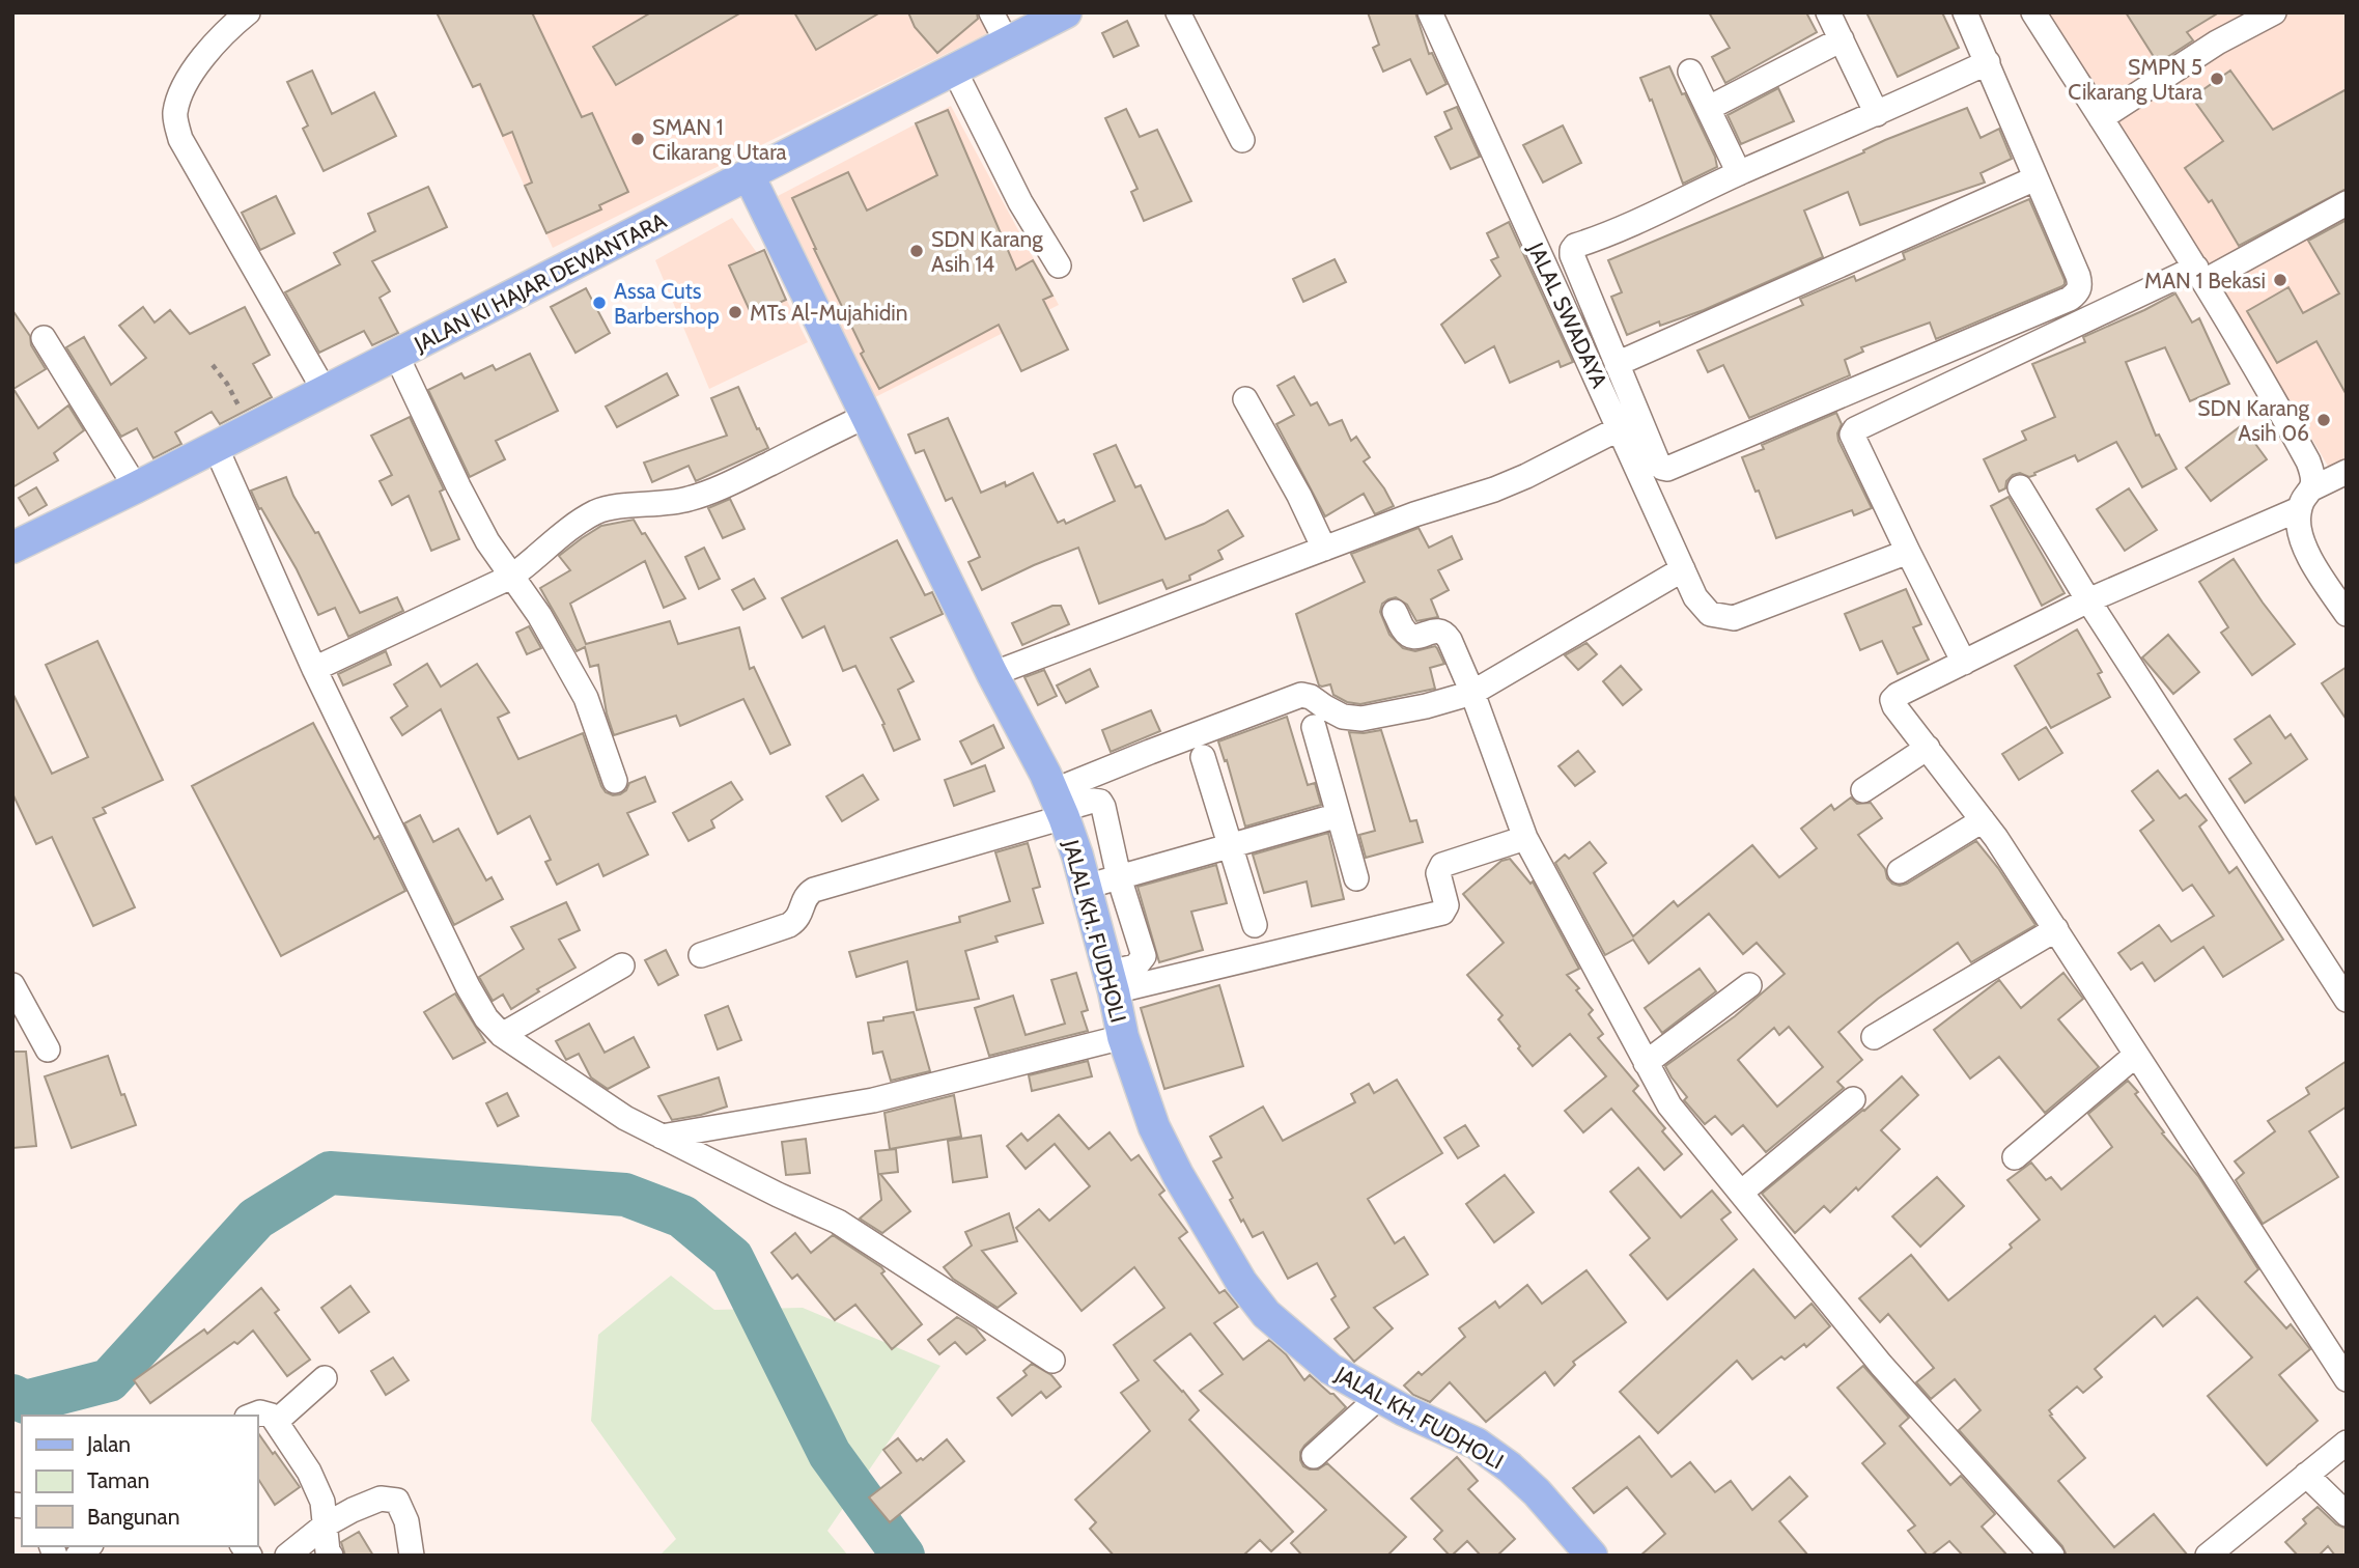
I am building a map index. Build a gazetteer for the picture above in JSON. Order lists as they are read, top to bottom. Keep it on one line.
{"streets":{"main road":["JALAN KI HAJAR DEWANTARA","JALAL KH. FUDHOLI"],"street":["JALAL SWADAYA"]},"crossings":[["JALAN KI HAJAR DEWANTARA","JALAL KH. FUDHOLI"]],"places":["SMPN 5 Cikarang Utara","SMAN 1 Cikarang Utara","SDN Karang Asih 14","MAN 1 Bekasi","Assa Cuts Barbershop","MTs Al-Mujahidin","SDN Karang Asih 06"],"legend":["Jalan","Taman","Bangunan"]}
